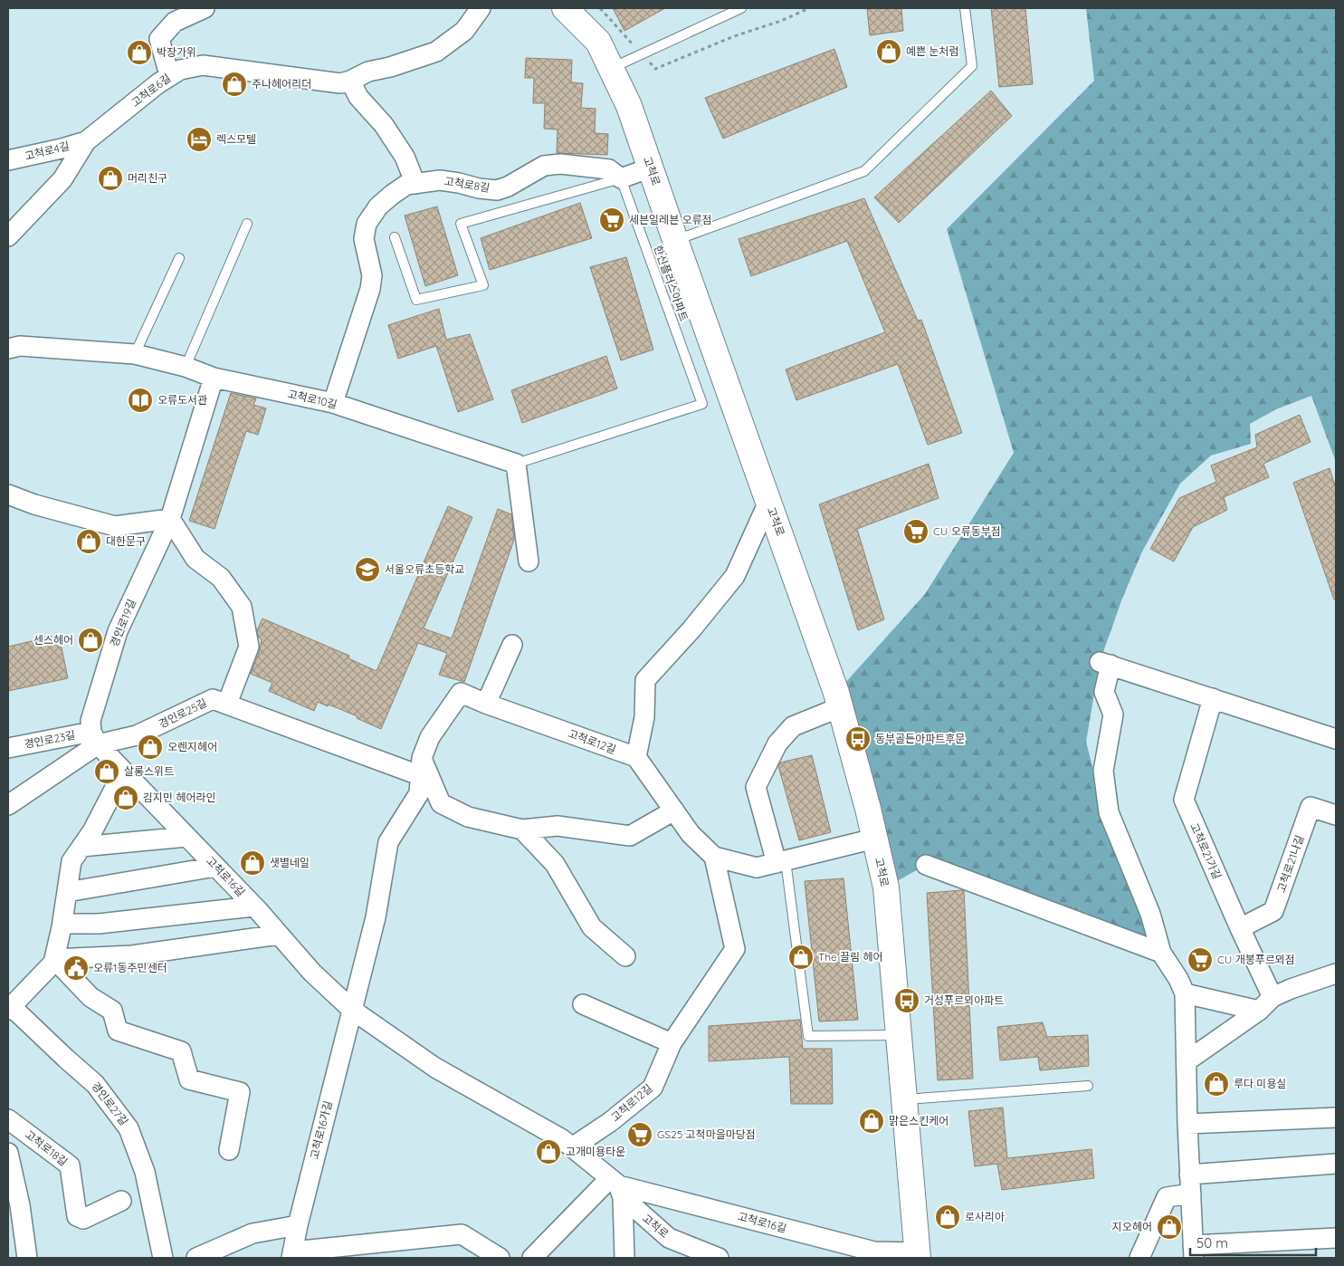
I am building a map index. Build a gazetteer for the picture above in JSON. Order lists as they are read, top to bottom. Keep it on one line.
{"streets":{"main road":["고척로"],"street":["고척로6길","고척로4길","고척로8길","고척로10길","경인로19길","경인로25길","경인로23길","고척로12길","고척로21가길","고척로21나길","고척로16길","경인로27길","고척로16가길","고척로18길"],"lane":["한신플러스아파트"]},"crossings":[["고척로6길","고척로4길"],["고척로","고척로12길"],["고척로","고척로16길"],["고척로8길","한신플러스아파트"],["고척로8길","고척로10길"],["한신플러스아파트","고척로10길"],["고척로10길","경인로19길"],["경인로19길","경인로25길"],["경인로19길","경인로23길"],["경인로19길","고척로16길"],["경인로25길","경인로23길"],["경인로25길","고척로12길"],["경인로25길","고척로16길"],["경인로23길","고척로16길"],["고척로12길","고척로16길"],["고척로21가길","고척로21나길"],["고척로16길","경인로27길"],["고척로16길","고척로16가길"]],"places":{"shop":["예쁜 눈처럼","박장가위","주나헤어리더","머리친구","대한문구","센스헤어","오렌지헤어","살롱스위트","김지민 헤어라인","샛별네일","The 끌림 헤어","루다 미용실","맑은스킨케어","고개미용타운","로사리아","지오헤어"],"hotel":["렉스모텔"],"supermarket":["세븐일레븐 오류점","CU 오류동부점","CU 개봉푸르뫼점","GS25 고척마을마당점"],"library":["오류도서관"],"school or university":["서울오류초등학교"],"bus stop":["동부골든아파트후문","거성푸르뫼아파트"],"public building":["오류1동주민센터"]},"scale_bar":"50 m"}
